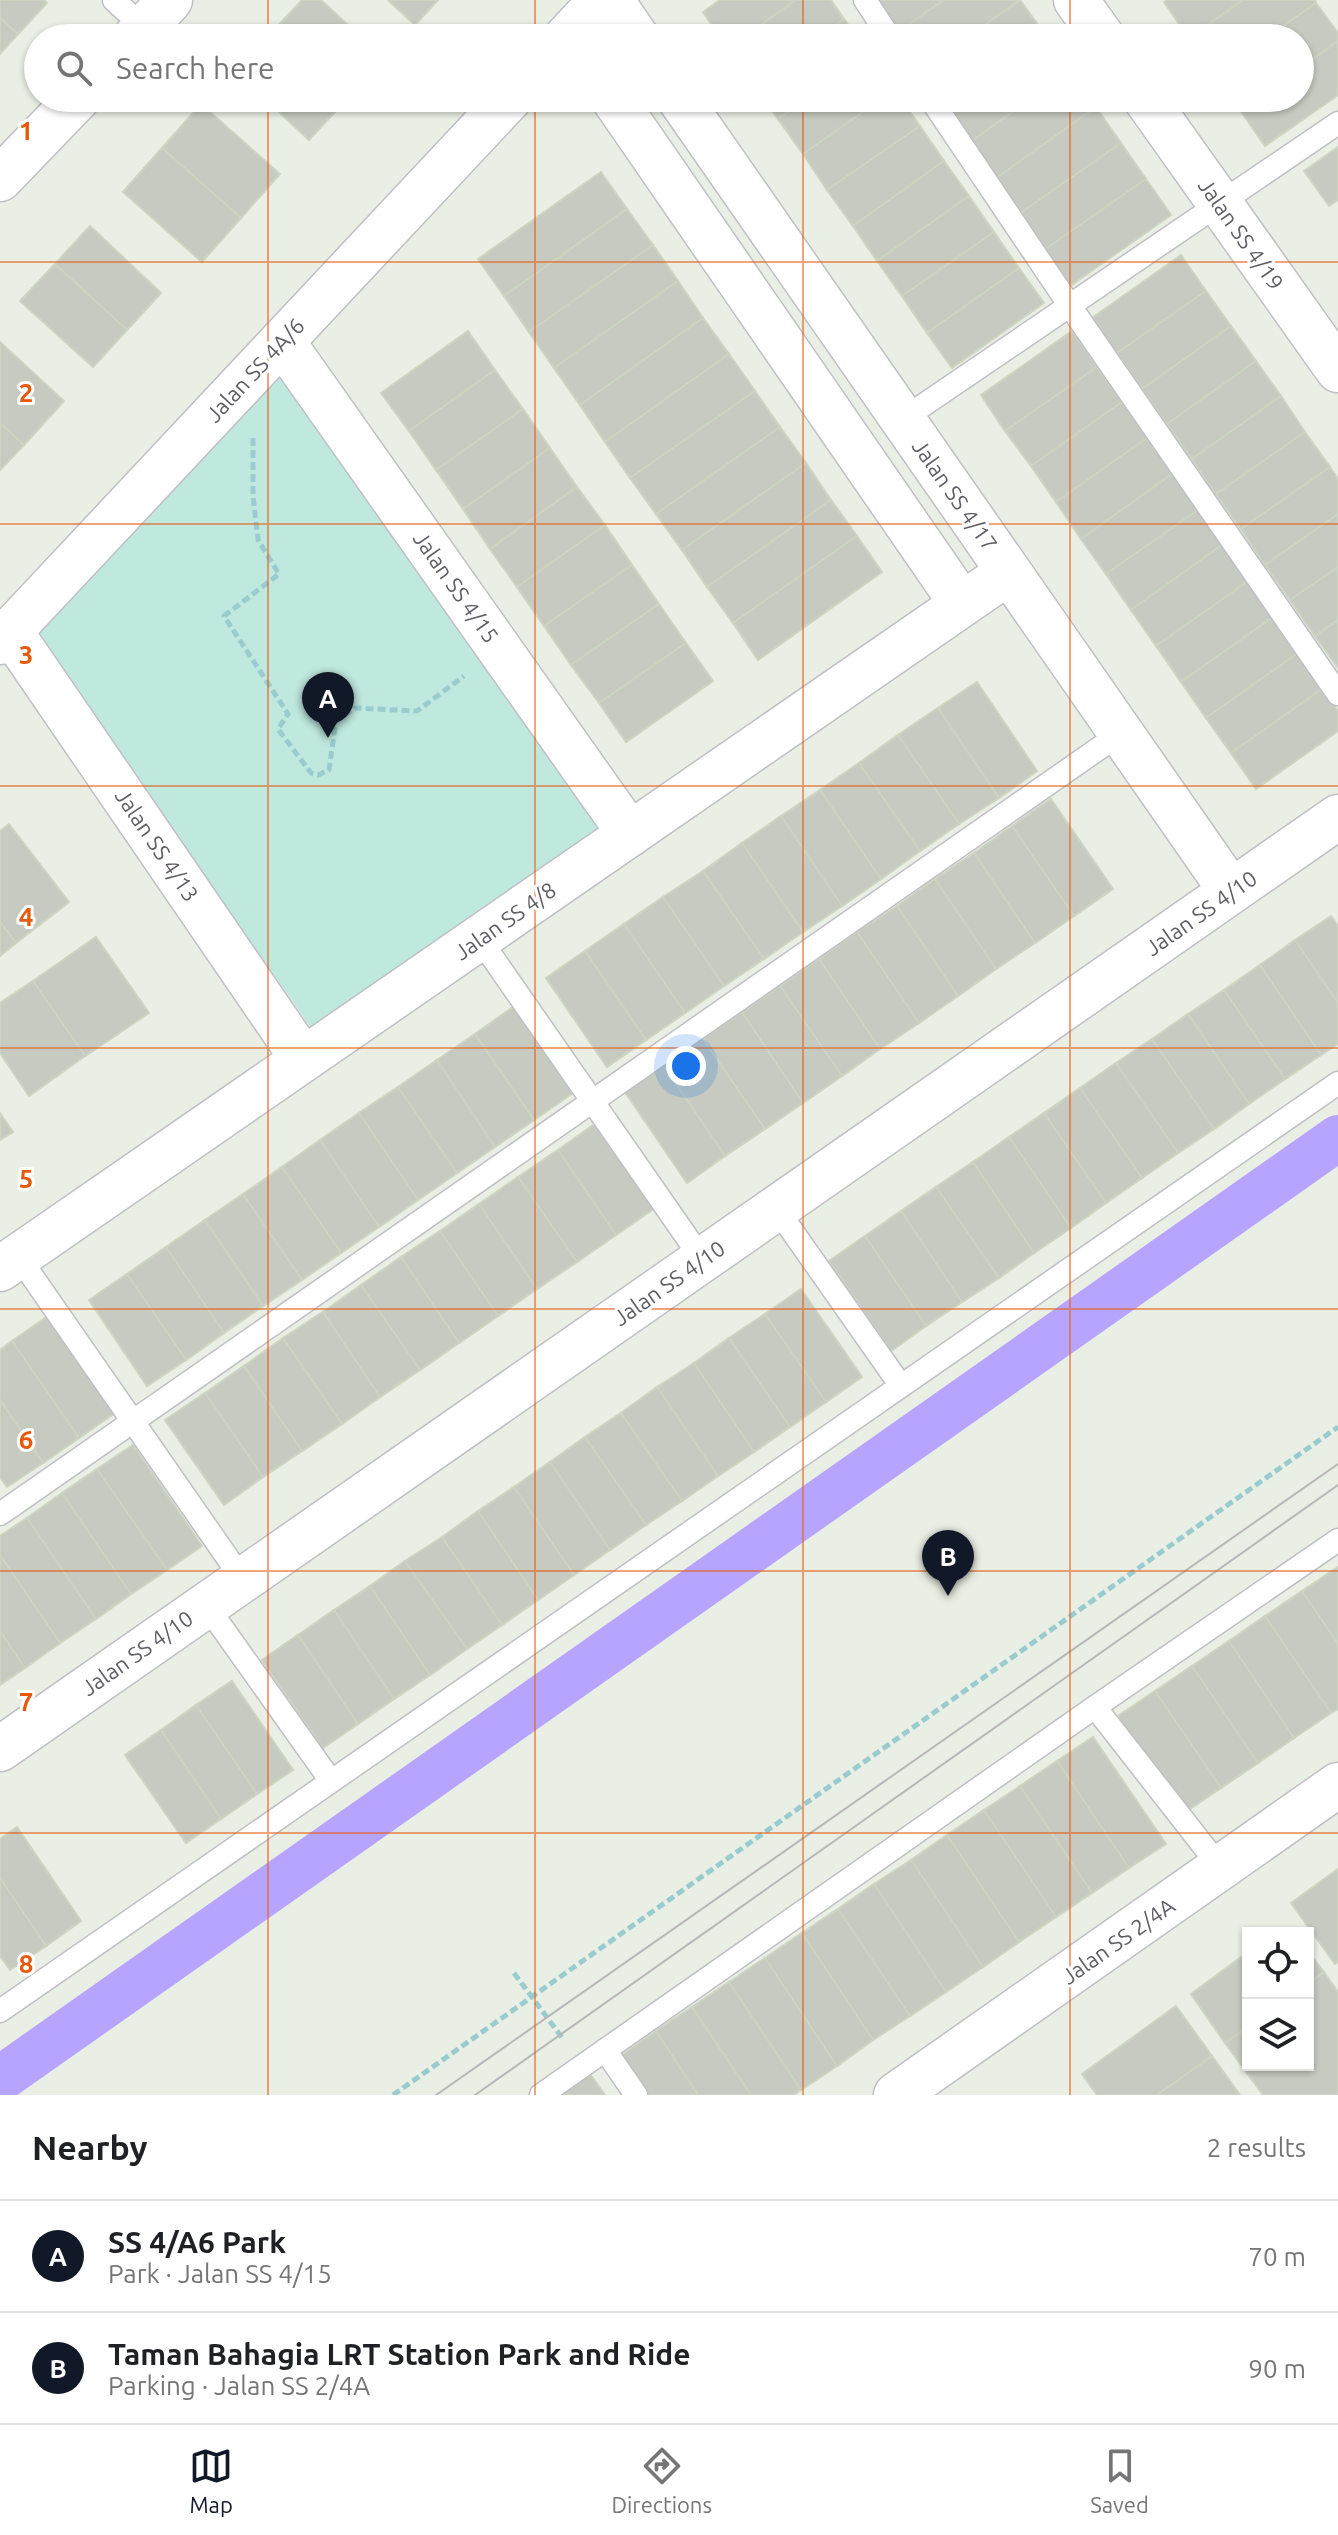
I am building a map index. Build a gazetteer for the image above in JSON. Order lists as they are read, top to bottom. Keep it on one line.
{"streets":{"street":["Jalan SS 4/19","Jalan SS 4A/6","Jalan SS 4/17","Jalan SS 4/15","Jalan SS 4/13","Jalan SS 4/10","Jalan SS 4/8","Jalan SS 2/4A"]},"crossings":[["Jalan SS 4A/6","Jalan SS 4/15"],["Jalan SS 4A/6","Jalan SS 4/13"],["Jalan SS 4/17","Jalan SS 4/10"],["Jalan SS 4/17","Jalan SS 4/8"],["Jalan SS 4/15","Jalan SS 4/8"],["Jalan SS 4/13","Jalan SS 4/8"]],"page":{"search":"Search here","pins":["A","B"],"heading":["Nearby","2 results"],"list":[{"mark":"A","name":"SS 4/A6 Park","note":"Park · Jalan SS 4/15","value":"70 m"},{"mark":"B","name":"Taman Bahagia LRT Station Park and Ride","note":"Parking · Jalan SS 2/4A","value":"90 m"}],"nav":["Map","Directions","Saved"]},"grid":{"rows":["1","2","3","4","5","6","7","8"]}}
